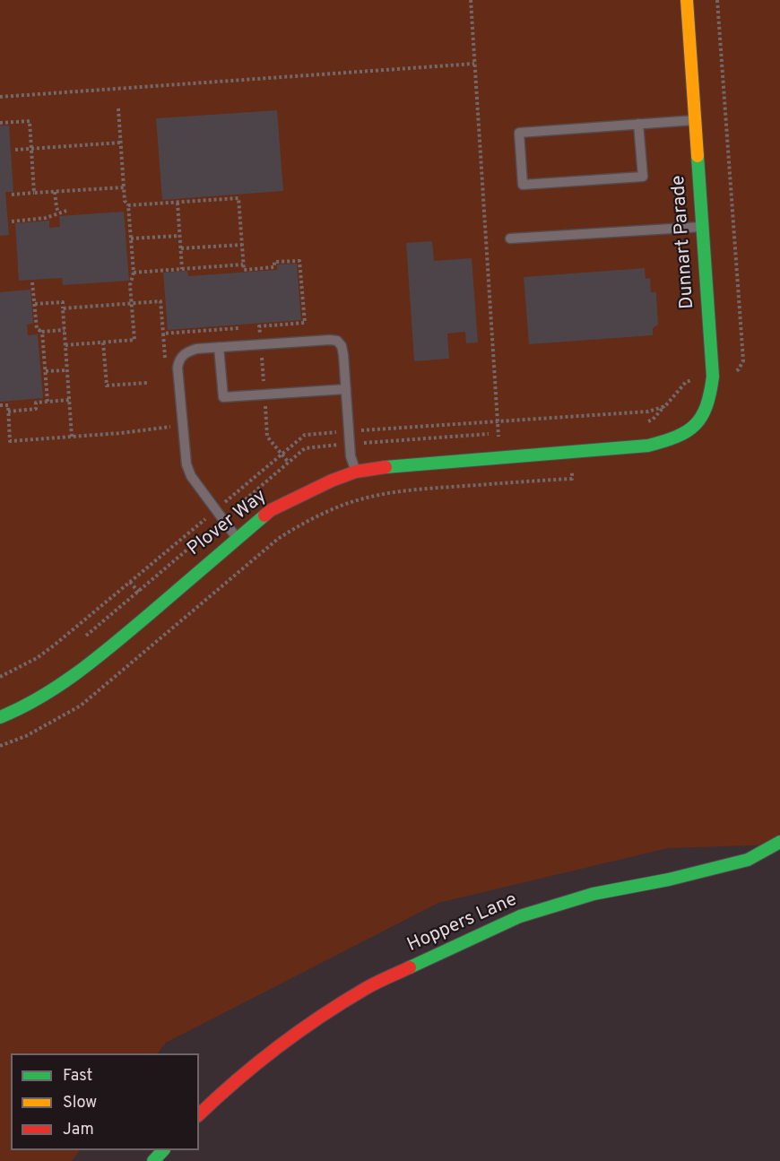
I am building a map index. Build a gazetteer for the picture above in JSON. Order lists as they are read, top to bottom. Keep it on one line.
{"streets":{"street":["Dunnart Parade","Plover Way","Hoppers Lane"]},"crossings":[["Dunnart Parade","Plover Way"]],"legend":["Fast","Slow","Jam"]}
